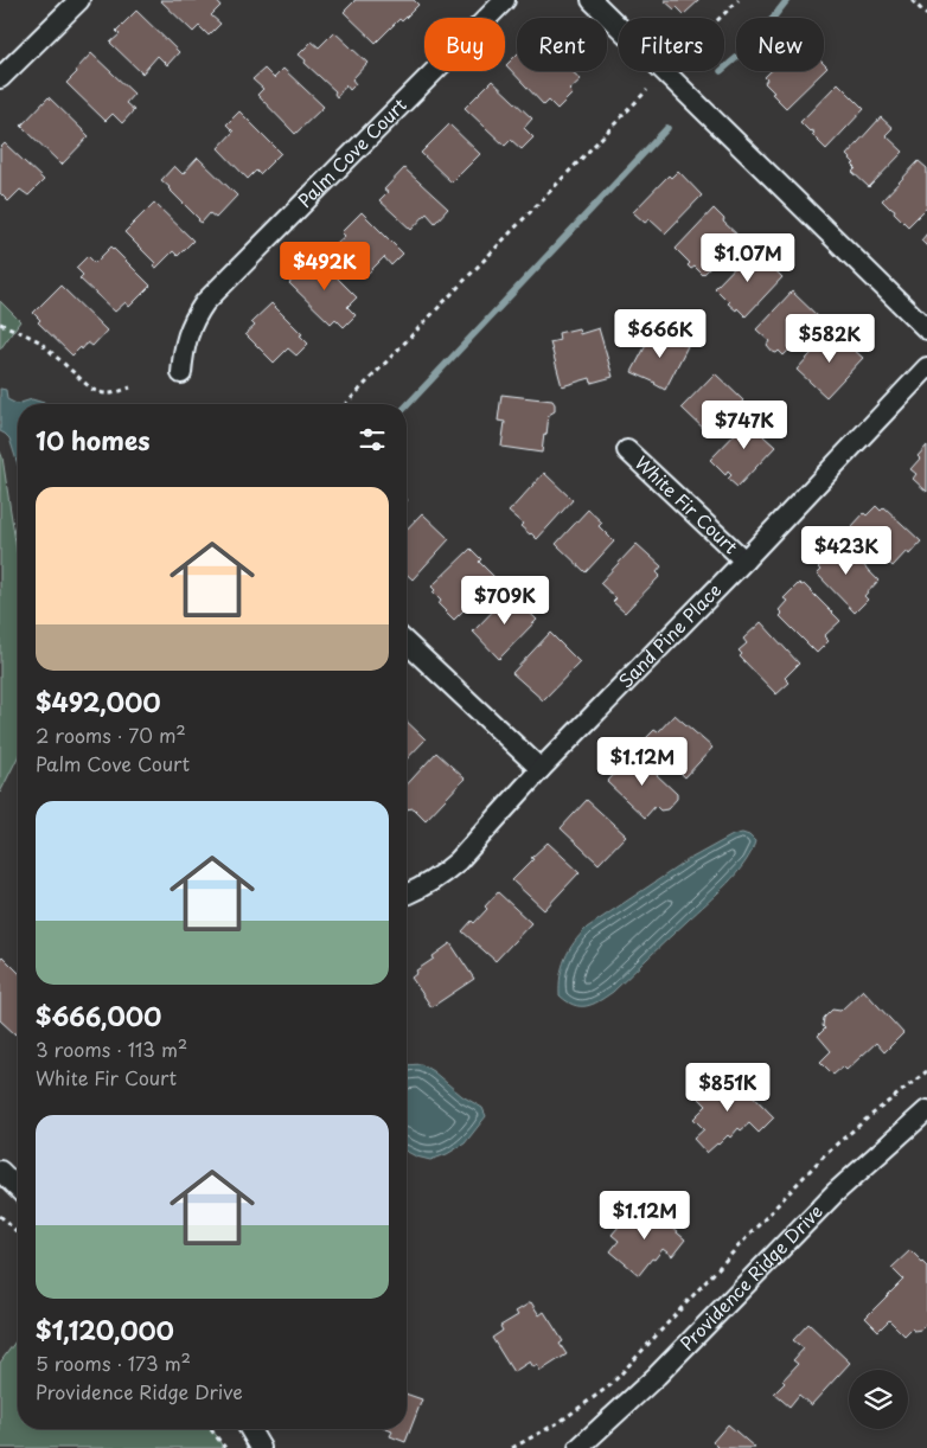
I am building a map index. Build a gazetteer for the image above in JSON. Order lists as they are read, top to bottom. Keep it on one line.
{"streets":{"street":["Palm Cove Court","White Fir Court","Sand Pine Place","Providence Ridge Drive"]},"crossings":[["White Fir Court","Sand Pine Place"]],"page":{"chip":["Buy","Rent","Filters","New"],"price":["$1.07M","$492K","$666K","$582K","$747K","$423K","$709K","$1.12M","$851K","$1.12M"],"heading":"10 homes","list":[{"name":"$492,000","note":"2 rooms · 70 m² · Palm Cove Court"},{"name":"$666,000","note":"3 rooms · 113 m² · White Fir Court"},{"name":"$1,120,000","note":"5 rooms · 173 m² · Providence Ridge Drive"}]}}
